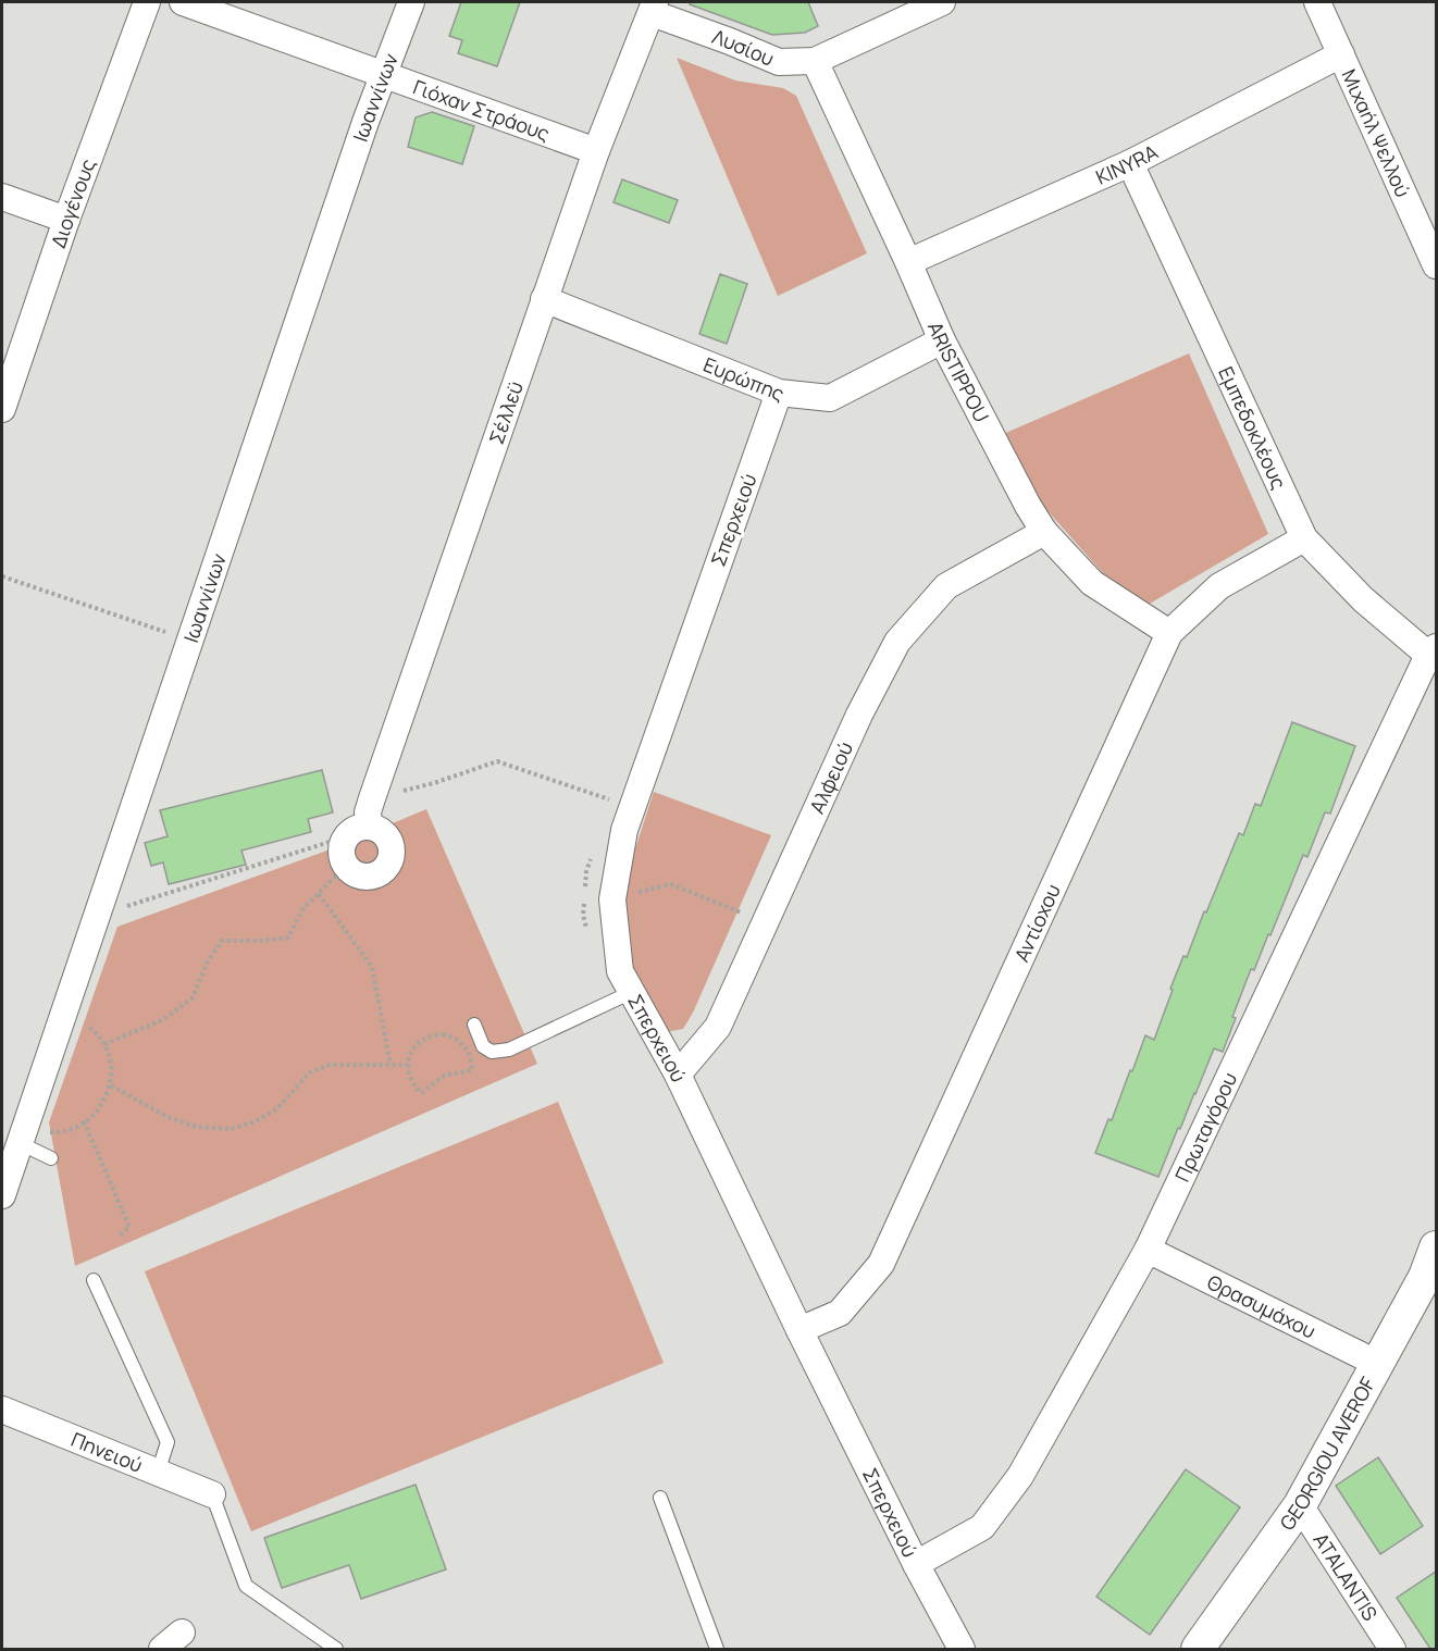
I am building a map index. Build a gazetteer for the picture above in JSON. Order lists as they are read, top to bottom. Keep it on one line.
{"streets":{"street":["Λυσίου","Ιωαννίνων","Γιόχαν Στράους","Μιχαήλ Ψελλού","KINYRA","Διογένους","ARISTIPPOU","Ευρώπης","Σέλλεϋ","Εμπεδοκλέους","Σπερχειού","Αλφειού","Αντίοχου","Πρωταγόρου","Θρασυμάχου","Πηνειού","GEORGIOU AVEROF","ATALANTIS"]},"crossings":[["Λυσίου","ARISTIPPOU"],["Λυσίου","Σέλλεϋ"],["Ιωαννίνων","Γιόχαν Στράους"],["Γιόχαν Στράους","Σέλλεϋ"],["Μιχαήλ Ψελλού","KINYRA"],["KINYRA","ARISTIPPOU"],["KINYRA","Εμπεδοκλέους"],["ARISTIPPOU","Ευρώπης"],["ARISTIPPOU","Αλφειού"],["ARISTIPPOU","Αντίοχου"],["Ευρώπης","Σέλλεϋ"],["Ευρώπης","Σπερχειού"],["Εμπεδοκλέους","Αντίοχου"],["Εμπεδοκλέους","Πρωταγόρου"],["Σπερχειού","Αλφειού"],["Σπερχειού","Αντίοχου"],["Σπερχειού","Πρωταγόρου"],["Πρωταγόρου","Θρασυμάχου"],["Θρασυμάχου","GEORGIOU AVEROF"],["GEORGIOU AVEROF","ATALANTIS"]]}
